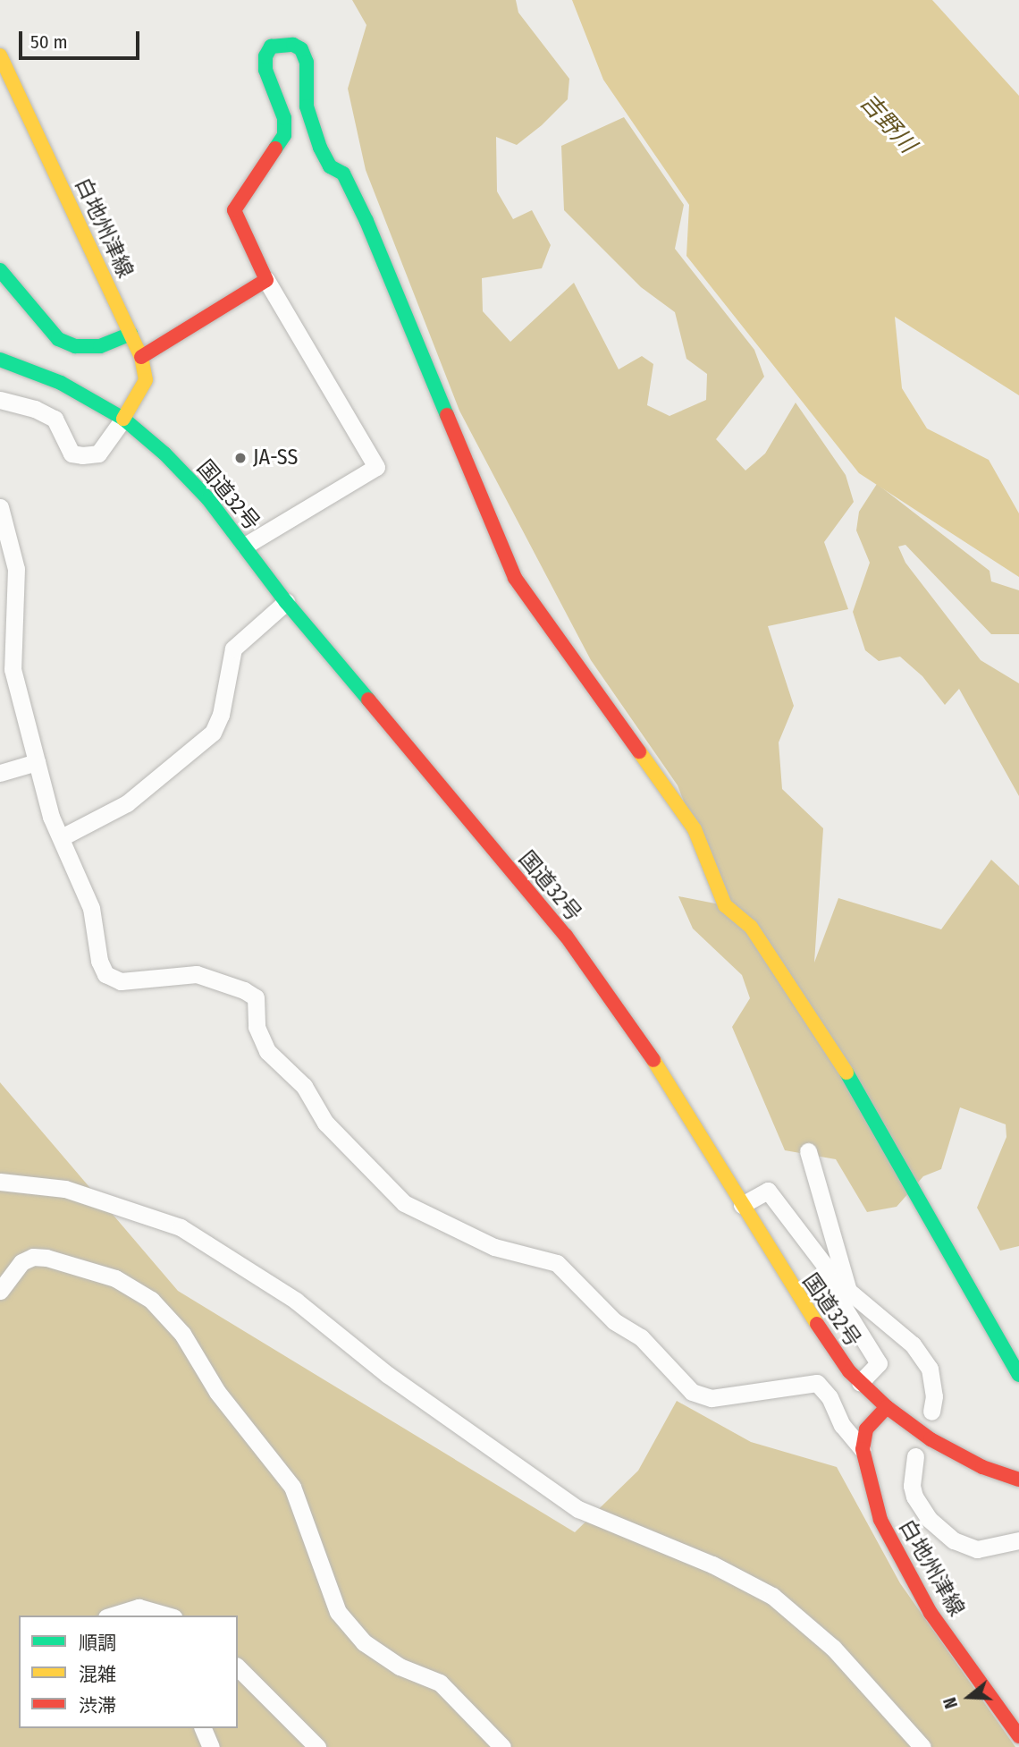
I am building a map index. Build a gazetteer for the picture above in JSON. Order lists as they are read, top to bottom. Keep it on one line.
{"streets":{"main road":["白地州津線","国道32号"]},"crossings":[["白地州津線","国道32号"]],"water":["吉野川"],"places":["JA-SS"],"legend":["順調","混雑","渋滞"],"scale_bar":"50 m","north":"left"}
